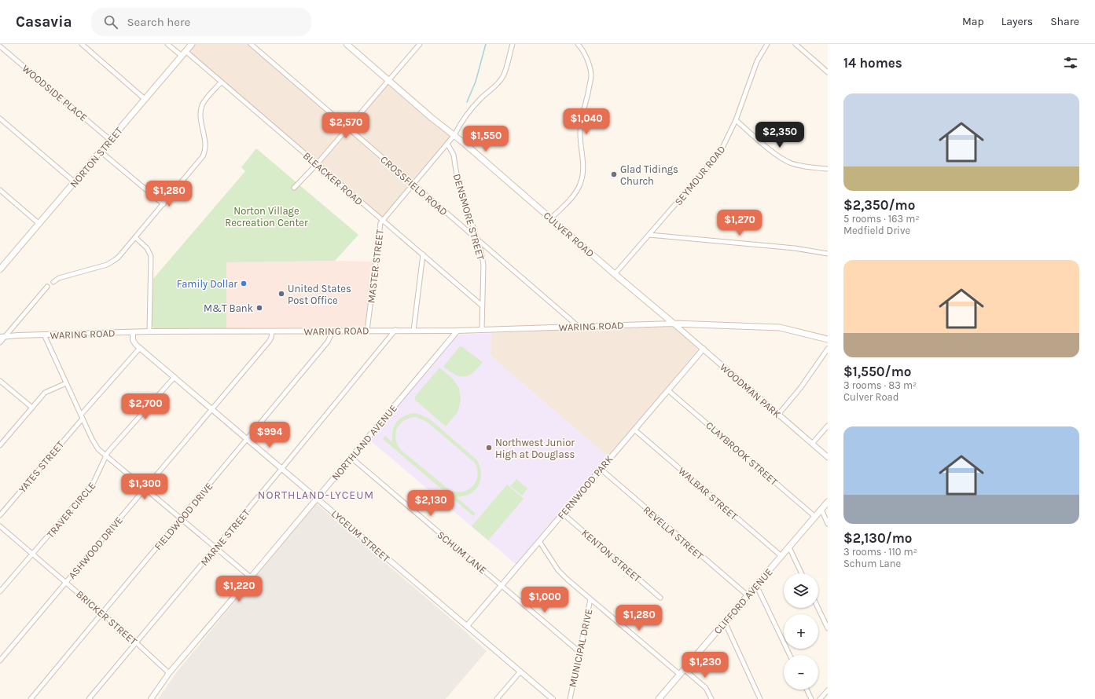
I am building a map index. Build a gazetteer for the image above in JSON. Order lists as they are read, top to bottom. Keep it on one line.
{"streets":{"main road":["NORTON STREET","CULVER ROAD","CLIFFORD AVENUE"],"street":["WOODSIDE PLACE","SEYMOUR ROAD","BLEACKER ROAD","CROSSFIELD ROAD","DENSMORE STREET","MASTER STREET","WARING ROAD","WOODMAN PARK","NORTHLAND AVENUE","CLAYBROOK STREET","YATES STREET","FERNWOOD PARK","WALBAR STREET","TRAVER CIRCLE","FIELDWOOD DRIVE","REVELLA STREET","LYCEUM STREET","MARNE STREET","ASHWOOD DRIVE","SCHUM LANE","KENTON STREET","BRICKER STREET","MUNICIPAL DRIVE"]},"crossings":[["WOODSIDE PLACE","NORTON STREET"],["NORTON STREET","BLEACKER ROAD"],["SEYMOUR ROAD","CULVER ROAD"],["BLEACKER ROAD","DENSMORE STREET"],["BLEACKER ROAD","MASTER STREET"],["CROSSFIELD ROAD","DENSMORE STREET"],["CROSSFIELD ROAD","MASTER STREET"],["CROSSFIELD ROAD","WARING ROAD"],["DENSMORE STREET","MASTER STREET"],["DENSMORE STREET","WARING ROAD"],["CULVER ROAD","MASTER STREET"],["CULVER ROAD","WARING ROAD"],["CULVER ROAD","WOODMAN PARK"],["MASTER STREET","WARING ROAD"],["WARING ROAD","WOODMAN PARK"],["WARING ROAD","NORTHLAND AVENUE"],["WARING ROAD","FIELDWOOD DRIVE"],["WARING ROAD","LYCEUM STREET"],["WARING ROAD","MARNE STREET"],["WARING ROAD","ASHWOOD DRIVE"],["WOODMAN PARK","FERNWOOD PARK"],["NORTHLAND AVENUE","LYCEUM STREET"],["NORTHLAND AVENUE","SCHUM LANE"],["NORTHLAND AVENUE","BRICKER STREET"],["CLAYBROOK STREET","FERNWOOD PARK"],["CLAYBROOK STREET","CLIFFORD AVENUE"],["YATES STREET","LYCEUM STREET"],["FERNWOOD PARK","WALBAR STREET"],["FERNWOOD PARK","REVELLA STREET"],["FERNWOOD PARK","LYCEUM STREET"],["FERNWOOD PARK","SCHUM LANE"],["FERNWOOD PARK","KENTON STREET"],["FERNWOOD PARK","MUNICIPAL DRIVE"],["WALBAR STREET","CLIFFORD AVENUE"],["TRAVER CIRCLE","LYCEUM STREET"],["TRAVER CIRCLE","BRICKER STREET"],["FIELDWOOD DRIVE","LYCEUM STREET"],["FIELDWOOD DRIVE","BRICKER STREET"],["REVELLA STREET","CLIFFORD AVENUE"],["LYCEUM STREET","MARNE STREET"],["LYCEUM STREET","ASHWOOD DRIVE"],["MARNE STREET","BRICKER STREET"],["ASHWOOD DRIVE","BRICKER STREET"],["SCHUM LANE","MUNICIPAL DRIVE"]],"districts":["NORTHLAND-LYCEUM"],"parks":["Norton Village Recreation Center"],"places":["Glad Tidings Church","Family Dollar","United States Post Office","M&T Bank","Northwest Junior High at Douglass"],"page":{"header":"Casavia","search":"Search here","nav":["Map","Layers","Share"],"heading":"14 homes","list":[{"name":"$2,350/mo","note":"5 rooms · 163 m² · Medfield Drive"},{"name":"$1,550/mo","note":"3 rooms · 83 m² · Culver Road"},{"name":"$2,130/mo","note":"3 rooms · 110 m² · Schum Lane"}],"price":["$1,040","$2,570","$2,350","$1,550","$1,280","$1,270","$2,700","$994","$1,300","$2,130","$1,220","$1,000","$1,280","$1,230"],"map_buttons":["+","−"]}}
